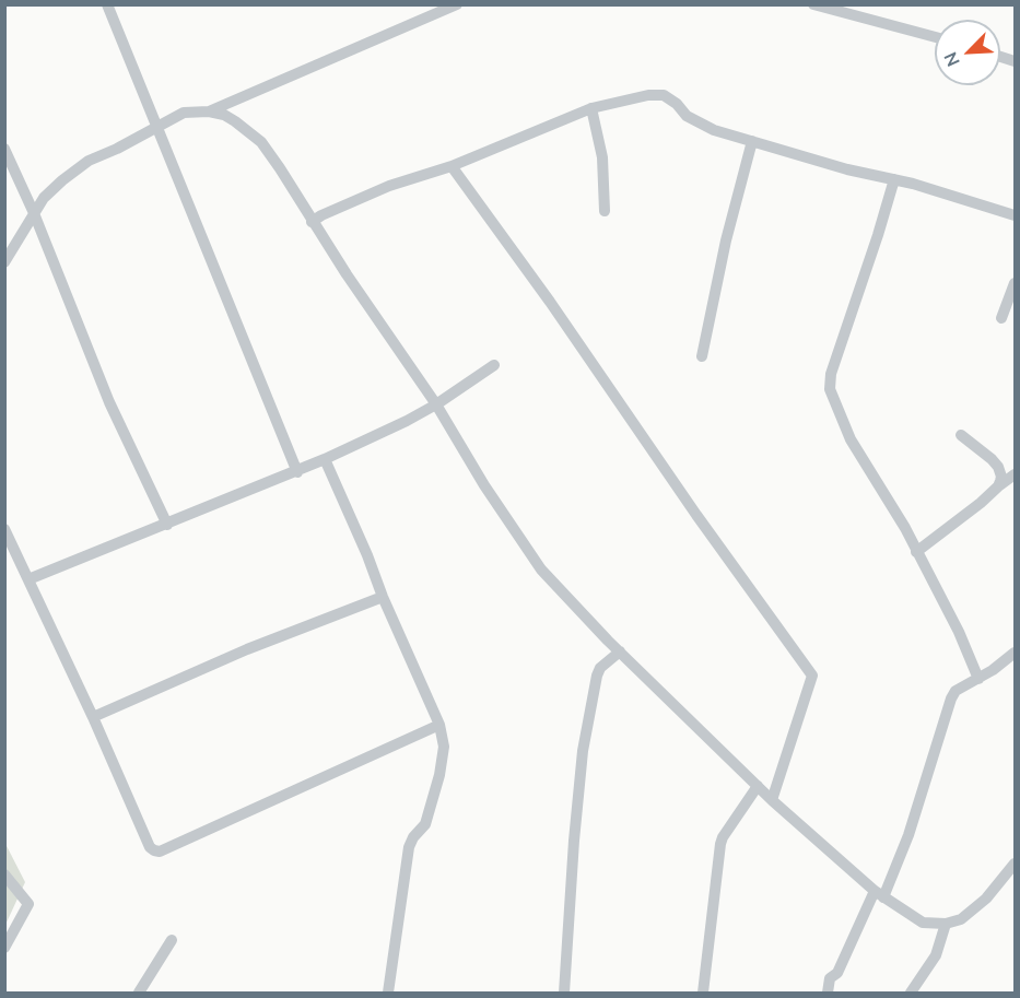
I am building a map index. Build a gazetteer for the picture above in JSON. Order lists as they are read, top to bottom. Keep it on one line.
{"north":"bottom left"}
